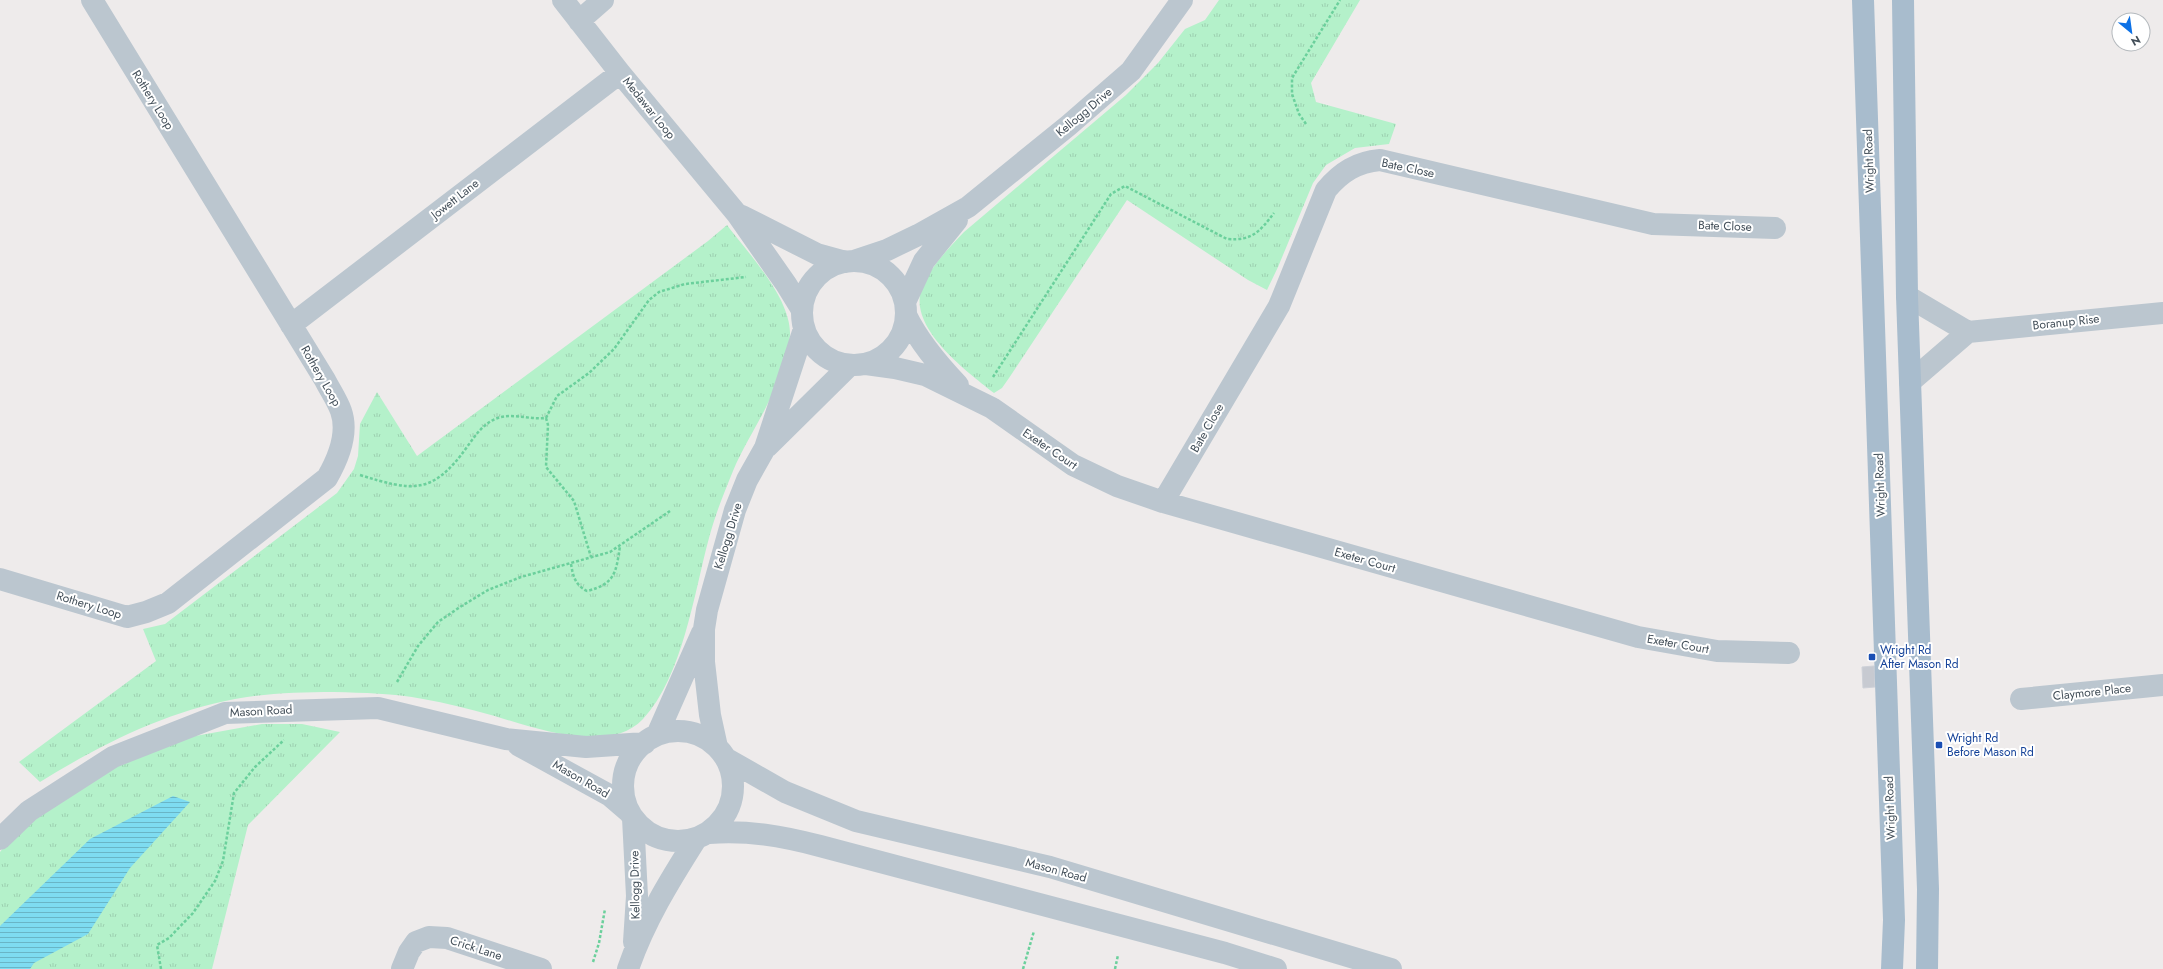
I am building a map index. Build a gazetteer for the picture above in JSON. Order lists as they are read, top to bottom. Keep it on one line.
{"streets":{"main road":["Wright Road"],"street":["Rothery Loop","Medawar Loop","Kellogg Drive","Bate Close","Jowett Lane","Boranup Rise","Exeter Court","Claymore Place","Mason Road","Crick Lane"]},"crossings":[["Rothery Loop","Jowett Lane"],["Medawar Loop","Kellogg Drive"],["Medawar Loop","Jowett Lane"],["Medawar Loop","Exeter Court"],["Kellogg Drive","Exeter Court"],["Kellogg Drive","Mason Road"],["Bate Close","Exeter Court"]],"places":{"transit":["Wright Rd After Mason Rd","Wright Rd Before Mason Rd"]},"north":"bottom right"}
